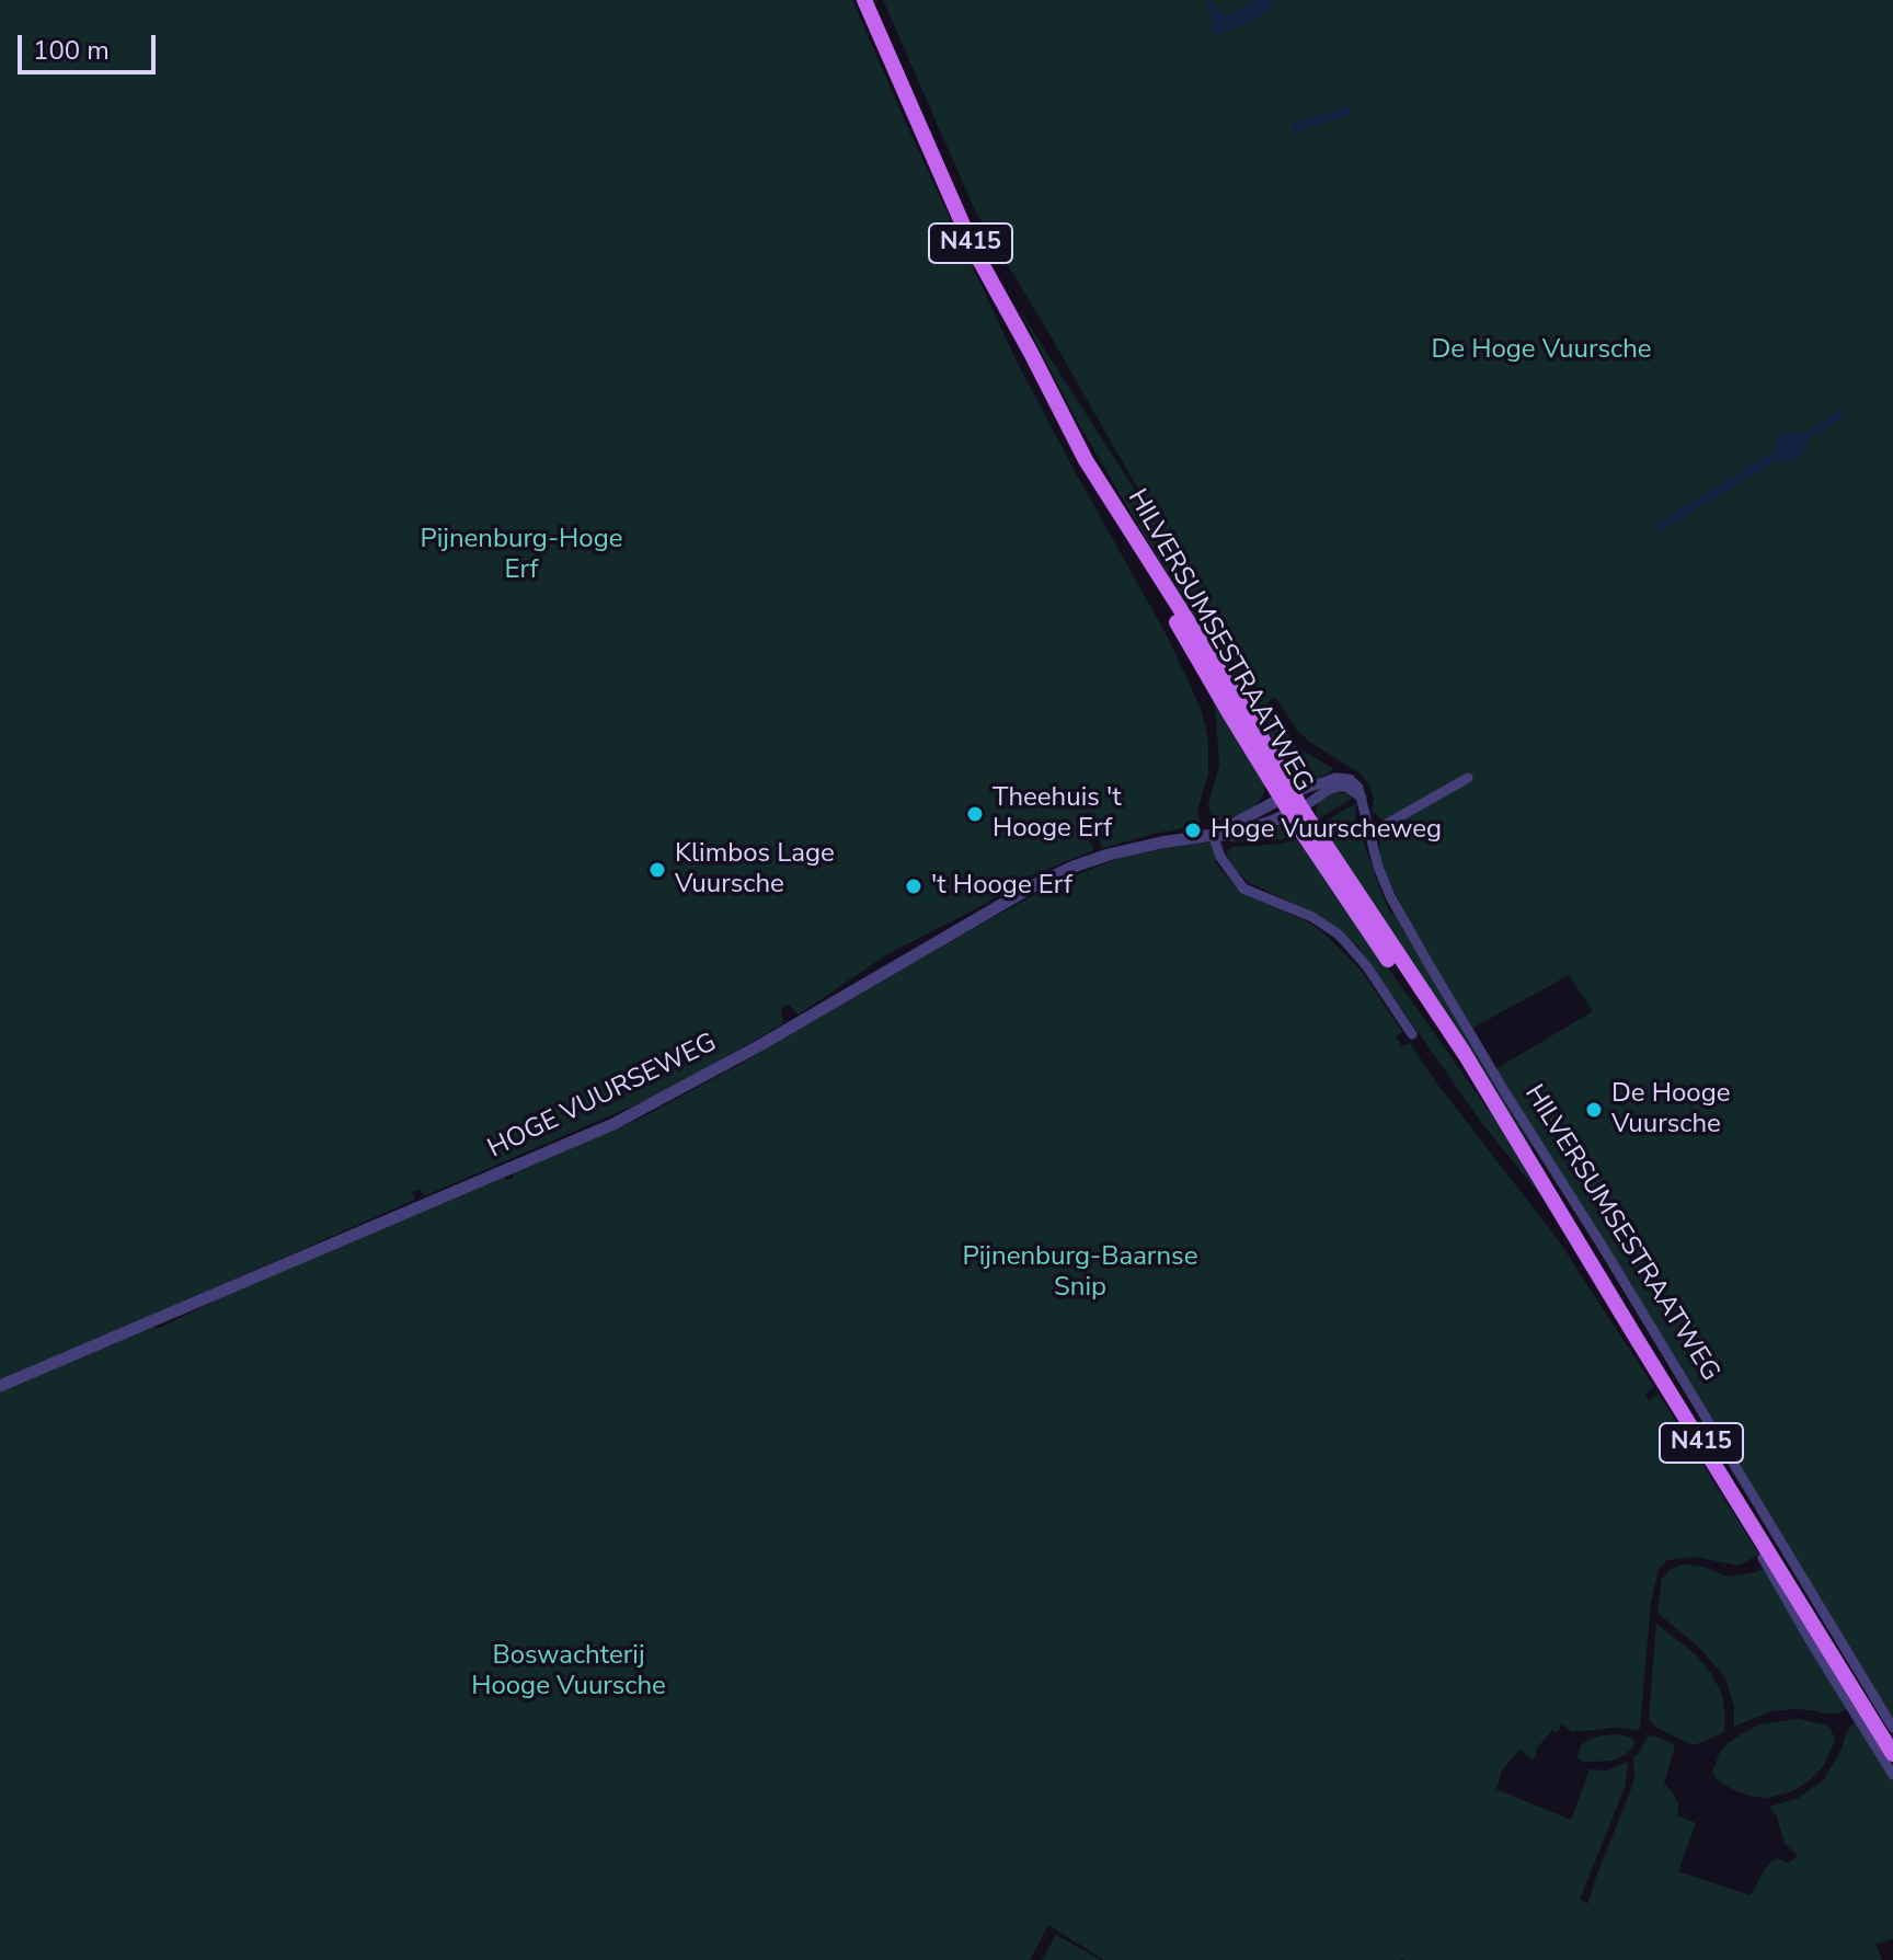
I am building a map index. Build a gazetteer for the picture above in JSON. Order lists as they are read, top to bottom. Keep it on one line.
{"streets":{"main road":["N415","HILVERSUMSESTRAATWEG"],"street":["HOGE VUURSEWEG"]},"crossings":[["HILVERSUMSESTRAATWEG","HOGE VUURSEWEG"]],"parks":["De Hoge Vuursche","Pijnenburg-Hoge Erf","Pijnenburg-Baarnse Snip","Boswachterij Hooge Vuursche"],"places":["Theehuis 't Hooge Erf","Hoge Vuurscheweg","Klimbos Lage Vuursche","'t Hooge Erf","De Hooge Vuursche"],"scale_bar":"100 m"}
